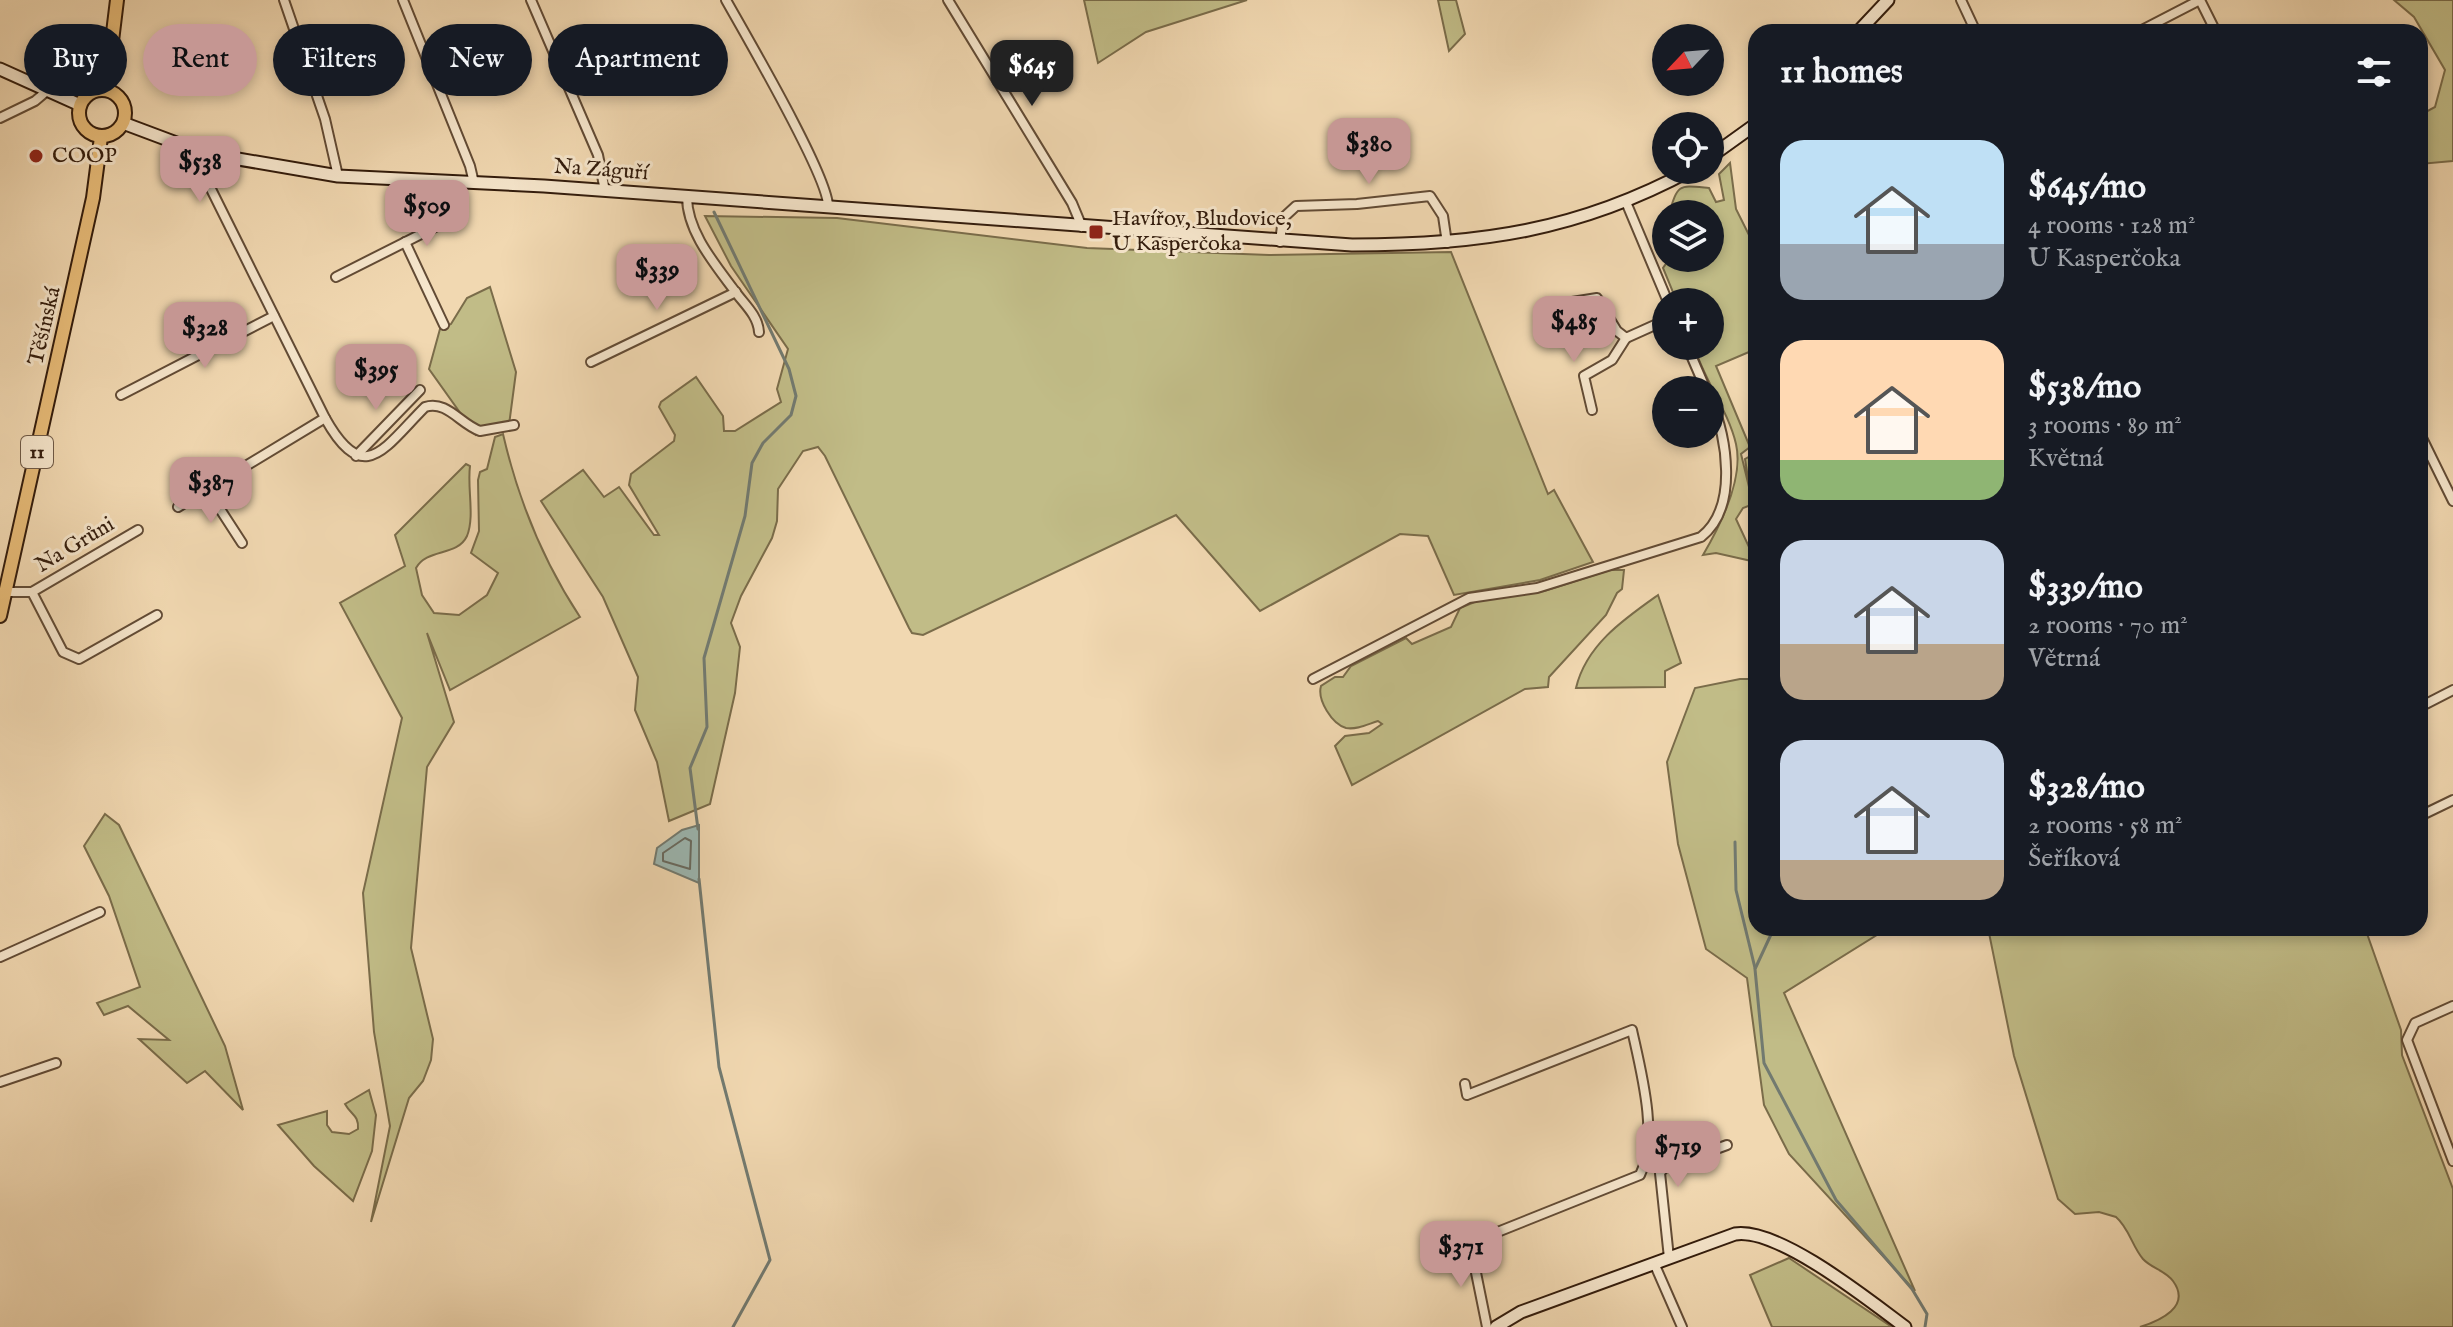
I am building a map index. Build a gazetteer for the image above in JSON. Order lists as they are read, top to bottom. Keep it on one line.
{"streets":{"main road":["Těšínská","11"],"street":["Na Záguří","Na Grůni"]},"crossings":[["Těšínská","Na Grůni"]],"places":{"other":["COOP"],"transit":["Havířov, Bludovice, U Kasperčoka"]},"north":"bottom left","page":{"map_buttons":["+","−"],"chip":["Buy","Rent","Filters","New","Apartment"],"heading":"11 homes","price":["$645","$380","$538","$509","$339","$485","$328","$395","$387","$719","$371"],"list":[{"name":"$645/mo","note":"4 rooms · 128 m² · U Kasperčoka"},{"name":"$538/mo","note":"3 rooms · 89 m² · Květná"},{"name":"$339/mo","note":"2 rooms · 70 m² · Větrná"},{"name":"$328/mo","note":"2 rooms · 58 m² · Šeříková"}]}}
